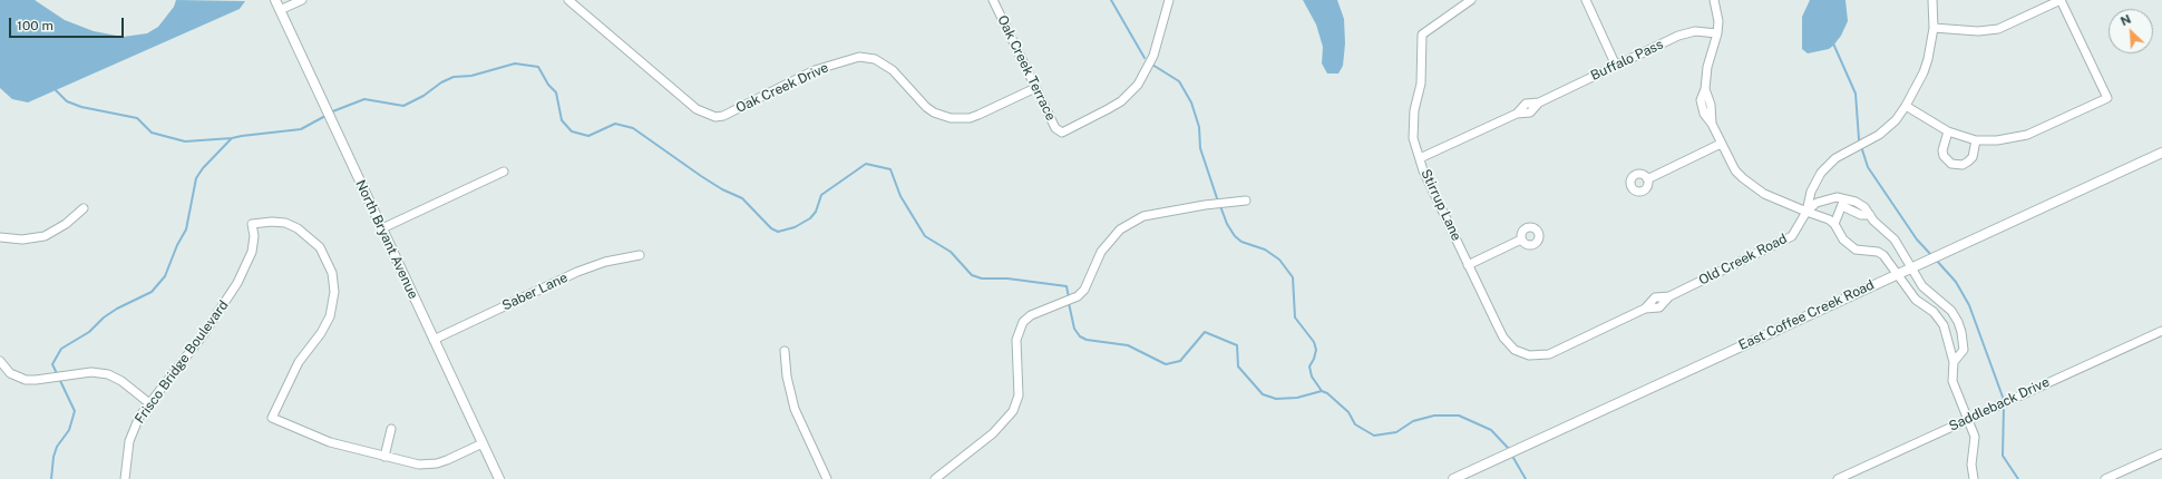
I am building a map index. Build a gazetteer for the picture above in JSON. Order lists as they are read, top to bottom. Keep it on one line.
{"streets":{"street":["Buffalo Pass","Oak Creek Terrace","Oak Creek Drive","Stirrup Lane","North Bryant Avenue","Old Creek Road","Saber Lane","East Coffee Creek Road","Frisco Bridge Boulevard","Saddleback Drive"]},"crossings":[["Buffalo Pass","Stirrup Lane"],["Oak Creek Terrace","Oak Creek Drive"],["Stirrup Lane","Old Creek Road"],["North Bryant Avenue","Saber Lane"]],"scale_bar":"100 m","north":"top left"}
